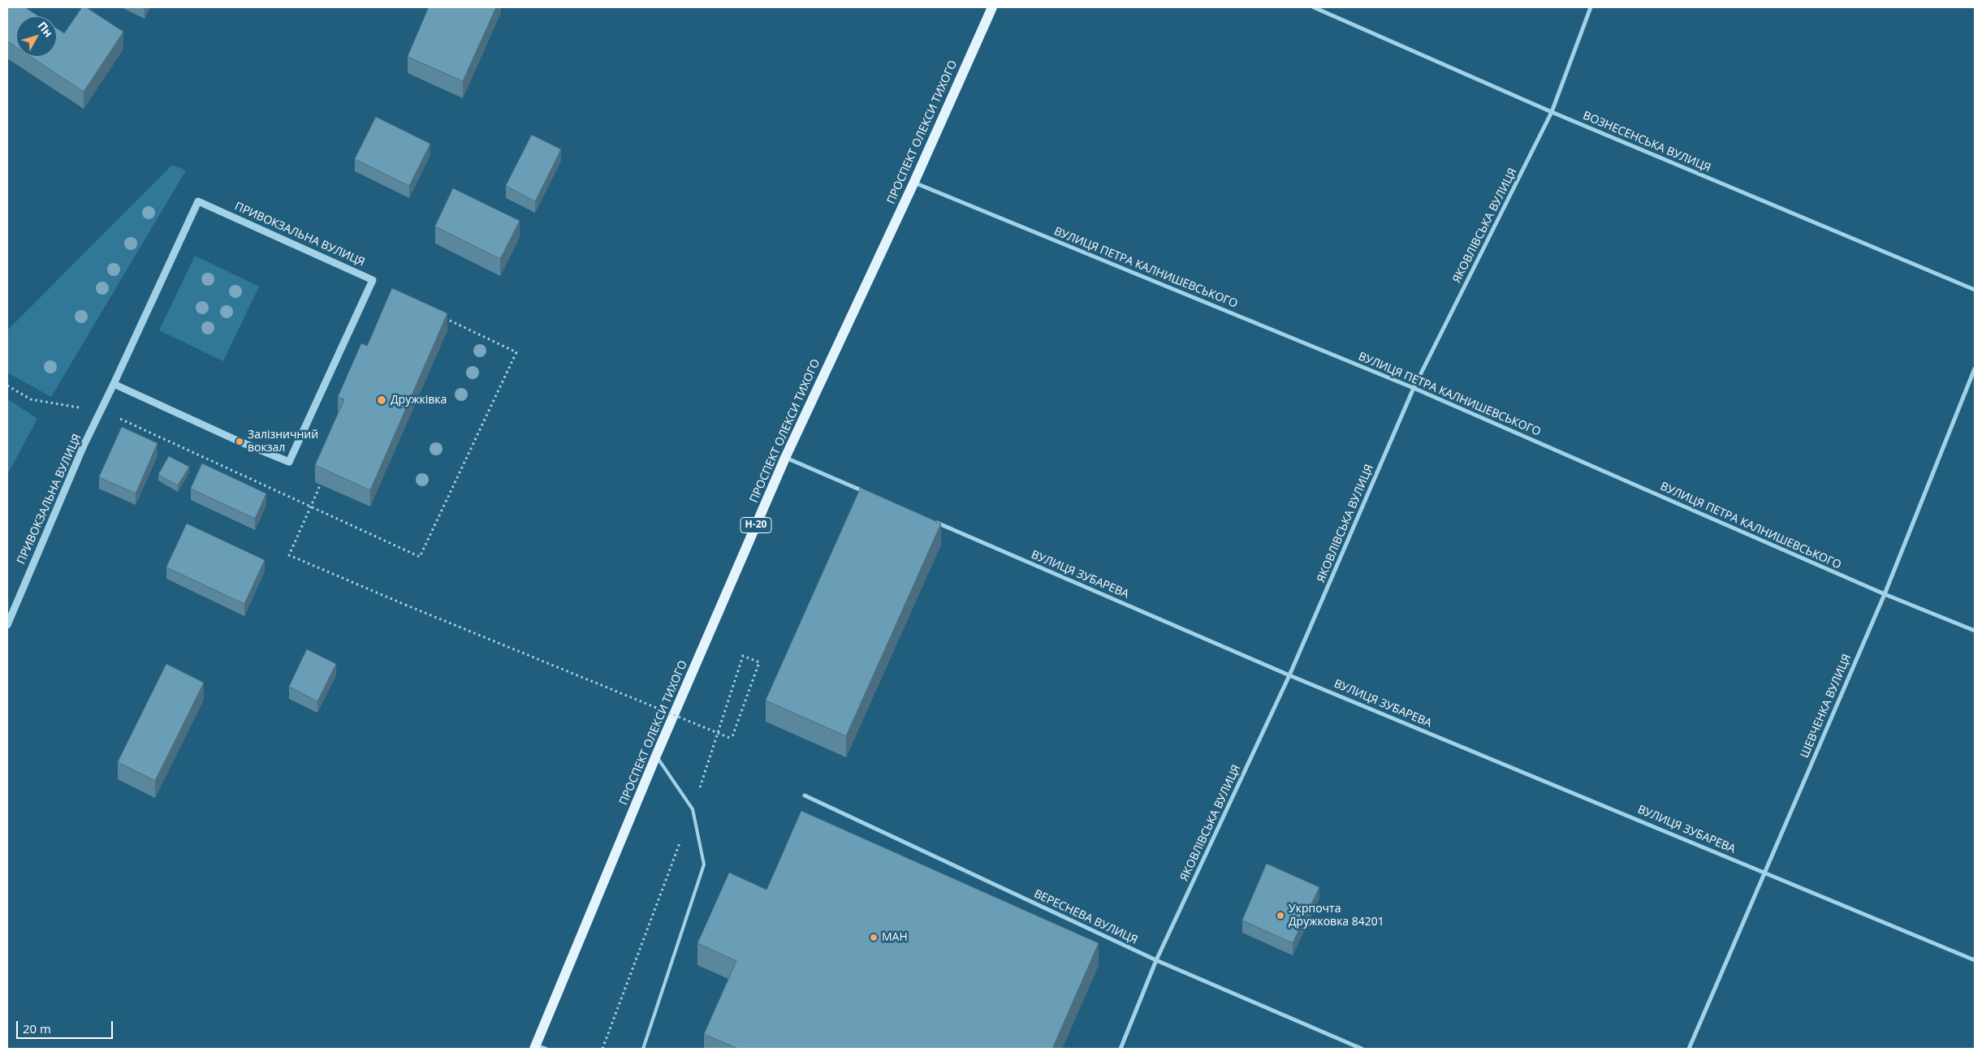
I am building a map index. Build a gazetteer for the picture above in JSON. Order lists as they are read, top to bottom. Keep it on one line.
{"streets":{"main road":["ПРОСПЕКТ ОЛЕКСИ ТИХОГО","Н-20"],"street":["ВОЗНЕСЕНСЬКА ВУЛИЦЯ","ЯКОВЛІВСЬКА ВУЛИЦЯ","ПРИВОКЗАЛЬНА ВУЛИЦЯ","ВУЛИЦЯ ПЕТРА КАЛНИШЕВСЬКОГО","ВУЛИЦЯ ЗУБАРЕВА","ШЕВЧЕНКА ВУЛИЦЯ","ВЕРЕСНЕВА ВУЛИЦЯ"]},"crossings":[["ПРОСПЕКТ ОЛЕКСИ ТИХОГО","ВУЛИЦЯ ПЕТРА КАЛНИШЕВСЬКОГО"],["ВОЗНЕСЕНСЬКА ВУЛИЦЯ","ЯКОВЛІВСЬКА ВУЛИЦЯ"],["ЯКОВЛІВСЬКА ВУЛИЦЯ","ВУЛИЦЯ ПЕТРА КАЛНИШЕВСЬКОГО"],["ЯКОВЛІВСЬКА ВУЛИЦЯ","ВУЛИЦЯ ЗУБАРЕВА"],["ЯКОВЛІВСЬКА ВУЛИЦЯ","ВЕРЕСНЕВА ВУЛИЦЯ"],["ВУЛИЦЯ ПЕТРА КАЛНИШЕВСЬКОГО","ШЕВЧЕНКА ВУЛИЦЯ"],["ВУЛИЦЯ ЗУБАРЕВА","ШЕВЧЕНКА ВУЛИЦЯ"]],"places":["Дружківка","Залізничний вокзал","Укрпочта Дружковка 84201","МАН"],"scale_bar":"20 m","north":"top right"}
